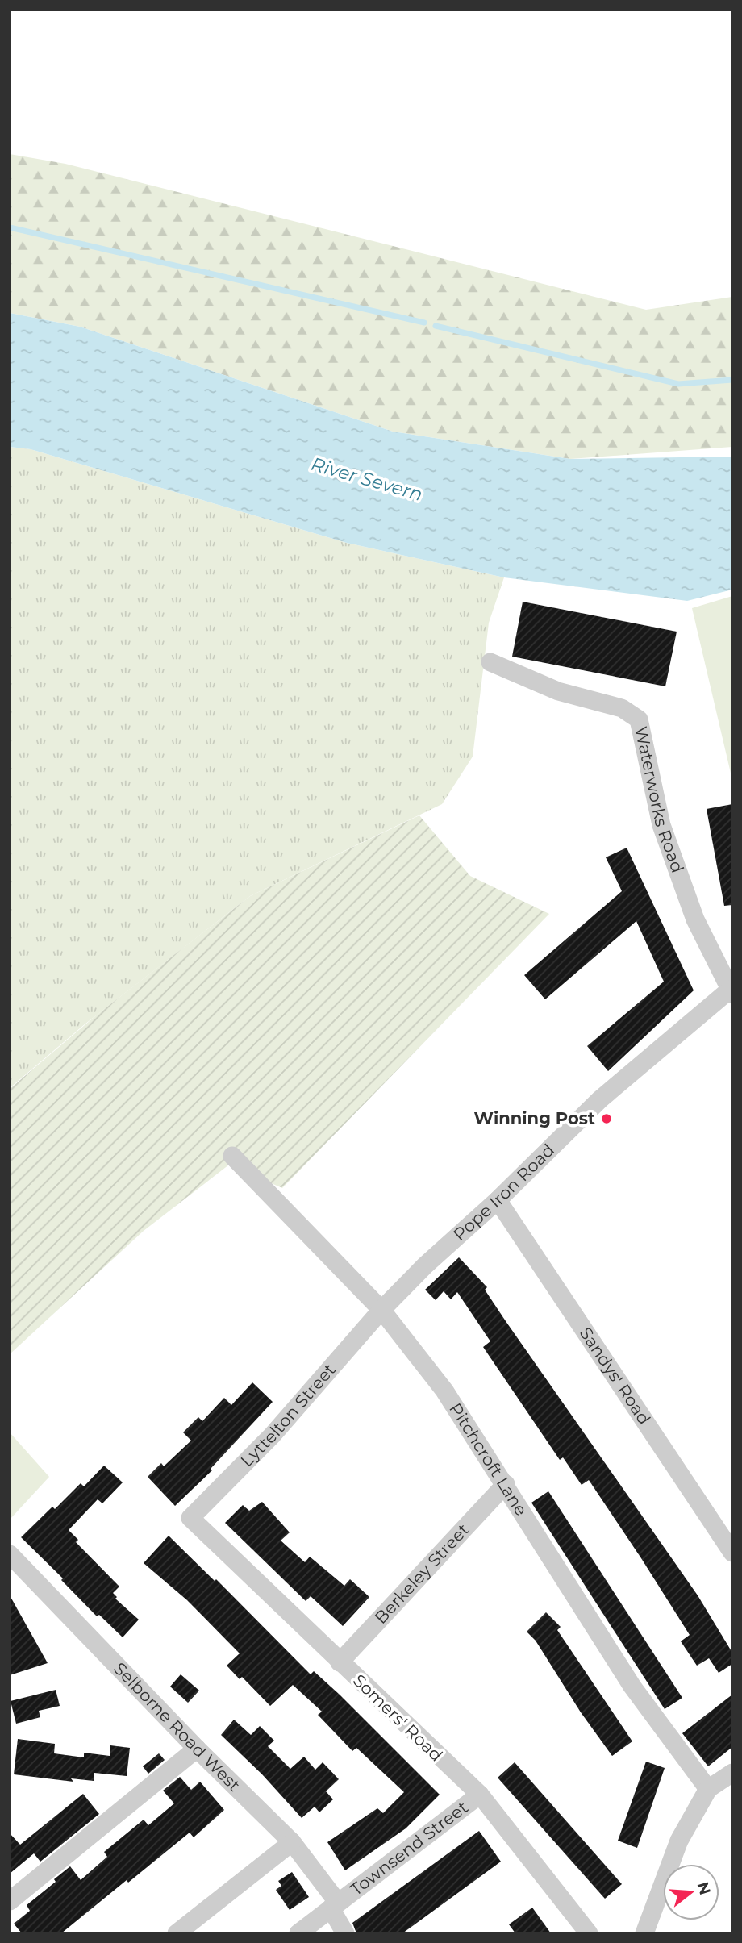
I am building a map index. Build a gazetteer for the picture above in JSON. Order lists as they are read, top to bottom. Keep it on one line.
{"streets":{"street":["Waterworks Road","Pope Iron Road","Sandys' Road","Lyttelton Street","Pitchcroft Lane","Berkeley Street","Somers' Road","Selborne Road West","Townsend Street"]},"crossings":[["Waterworks Road","Pope Iron Road"],["Pope Iron Road","Sandys' Road"],["Pope Iron Road","Lyttelton Street"],["Pope Iron Road","Pitchcroft Lane"],["Lyttelton Street","Pitchcroft Lane"],["Lyttelton Street","Somers' Road"],["Pitchcroft Lane","Berkeley Street"],["Berkeley Street","Somers' Road"],["Somers' Road","Townsend Street"],["Selborne Road West","Townsend Street"]],"water":["River Severn"],"places":["Winning Post"],"north":"right"}
